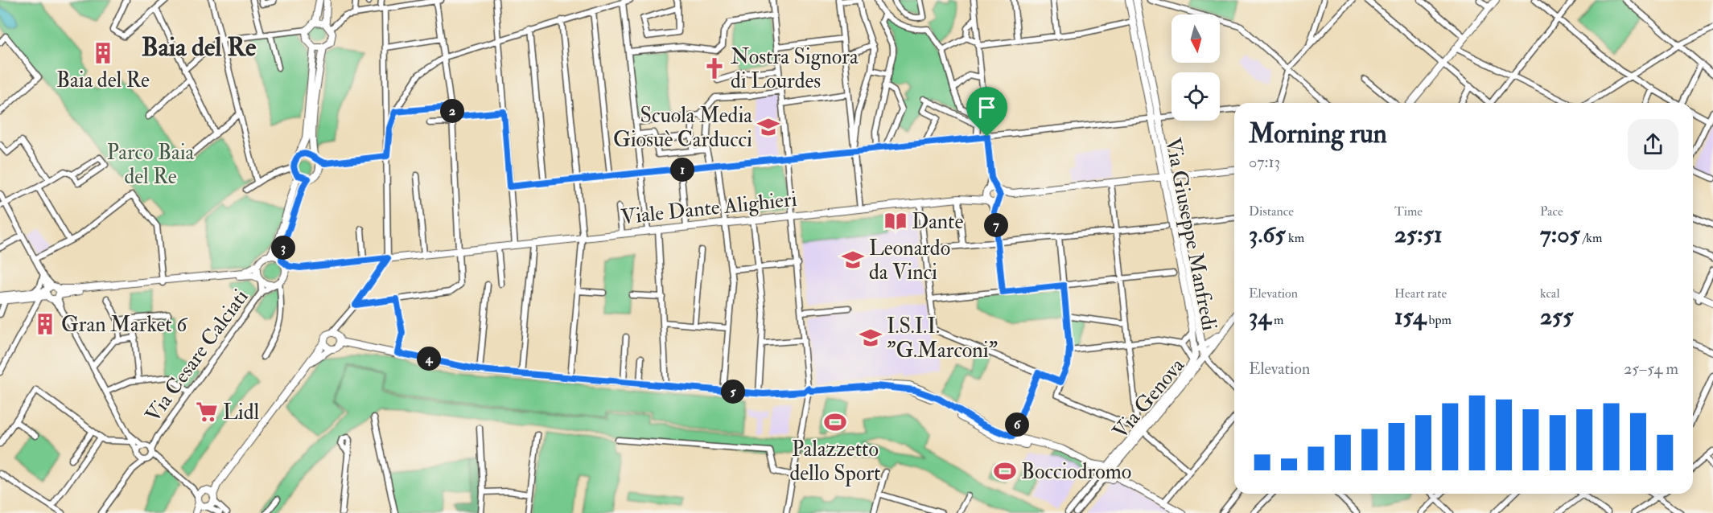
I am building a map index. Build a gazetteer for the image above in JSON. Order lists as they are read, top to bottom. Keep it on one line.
{"streets":{"main road":["Viale Dante Alighieri","Via Giuseppe Manfredi","Via Genova"],"street":["Via Cesare Calciati"]},"crossings":[["Via Giuseppe Manfredi","Via Genova"]],"districts":["Baia del Re"],"parks":["Parco Baia del Re"],"places":{"building":["Baia del Re","Gran Market 6"],"church":["Nostra Signora di Lourdes"],"school or university":["Scuola Media Giosuè Carducci","Leonardo da Vinci","I.S.I.I. \"G.Marconi\""],"library":["Dante"],"supermarket":["Lidl"],"sports":["Palazzetto dello Sport","Bocciodromo"]},"north":"bottom","page":{"pins":["2","1","7","3","4","5","6"],"heading":["Morning run","07:13"],"stats":[["Distance","3.65 km"],["Time","25:51"],["Pace","7:05 /km"],["Elevation","34 m"],["Heart rate","154 bpm"],["kcal","255"]],"chart":["Elevation","25–54 m"]}}
